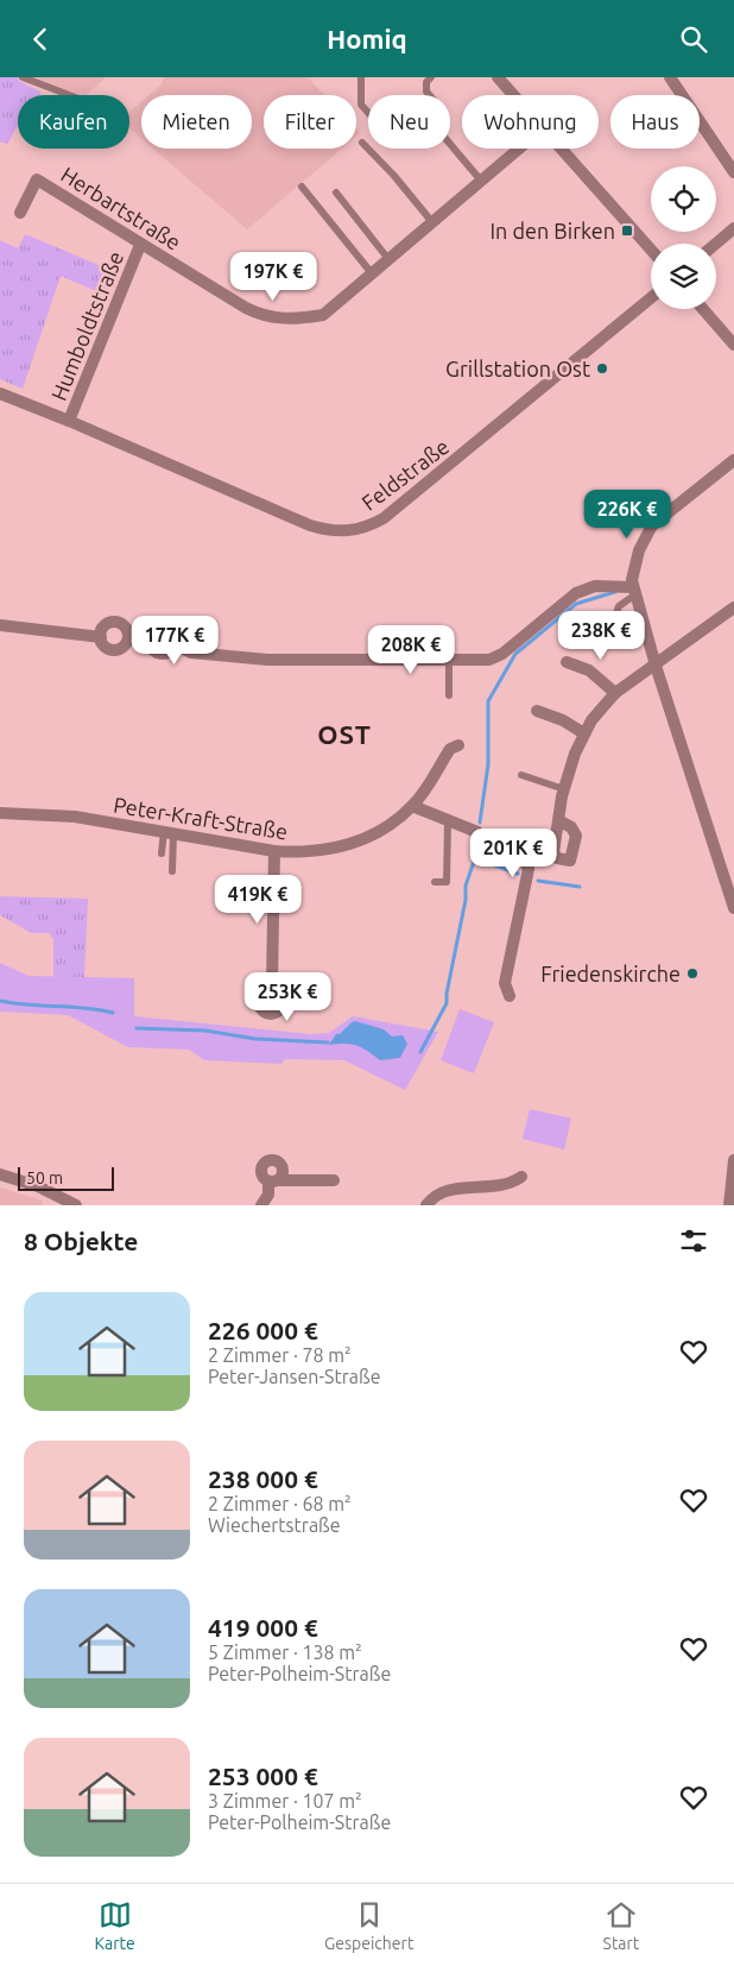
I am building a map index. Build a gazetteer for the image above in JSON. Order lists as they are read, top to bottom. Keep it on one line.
{"streets":{"street":["Herbartstraße","Humboldtstraße","Feldstraße","Peter-Kraft-Straße"]},"crossings":[["Herbartstraße","Humboldtstraße"],["Humboldtstraße","Feldstraße"]],"districts":["OST"],"places":{"transit":["In den Birken"],"other":["Grillstation Ost","Friedenskirche"]},"scale_bar":"50 m","page":{"header":"Homiq","chip":["Kaufen","Mieten","Filter","Neu","Wohnung","Haus"],"price":["197K €","226K €","238K €","177K €","208K €","201K €","419K €","253K €"],"scale":"50 m","heading":"8 Objekte","list":[{"name":"226 000 €","note":"2 Zimmer · 78 m² · Peter-Jansen-Straße"},{"name":"238 000 €","note":"2 Zimmer · 68 m² · Wiechertstraße"},{"name":"419 000 €","note":"5 Zimmer · 138 m² · Peter-Polheim-Straße"},{"name":"253 000 €","note":"3 Zimmer · 107 m² · Peter-Polheim-Straße"}],"tabs":["Karte","Gespeichert","Start"]}}
